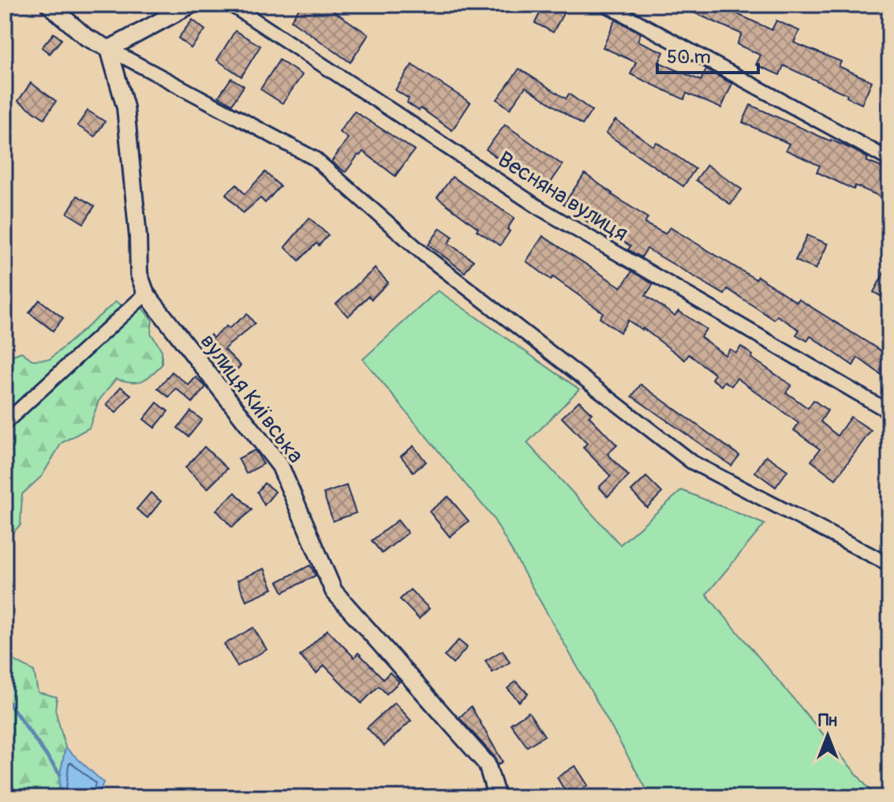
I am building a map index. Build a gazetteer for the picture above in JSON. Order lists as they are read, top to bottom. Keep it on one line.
{"streets":{"street":["Весняна вулиця","вулиця Київська"]},"scale_bar":"50 m","north":"top"}
